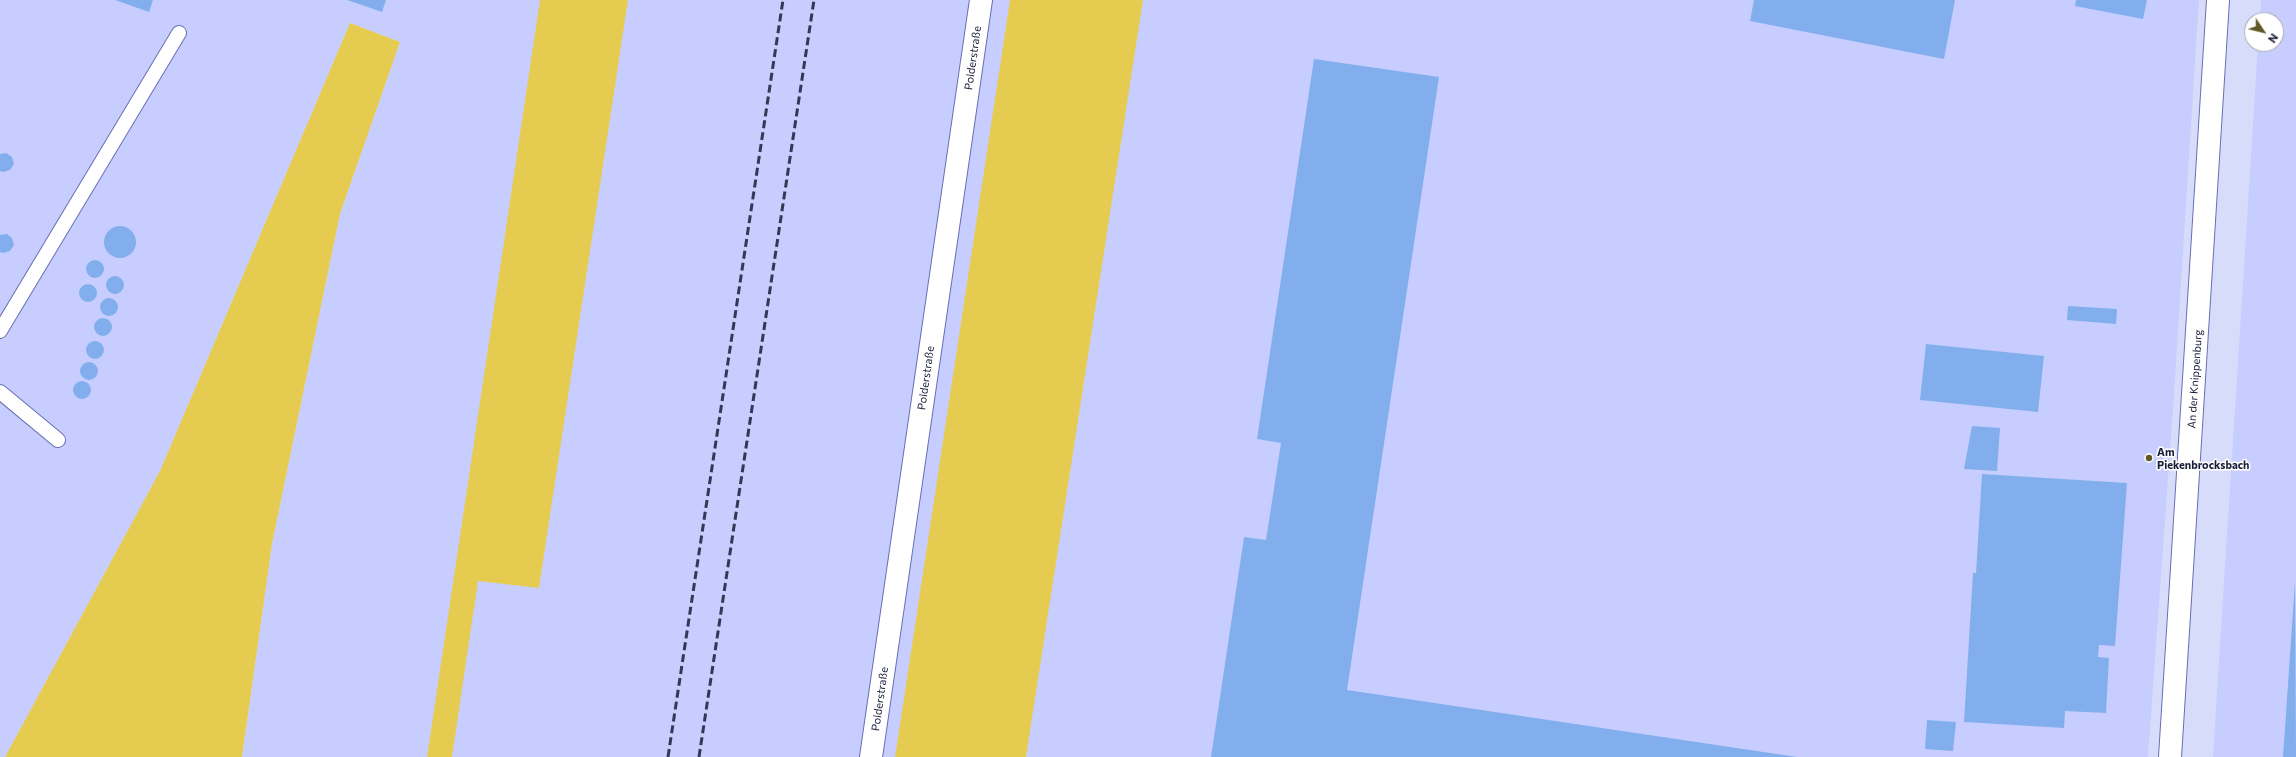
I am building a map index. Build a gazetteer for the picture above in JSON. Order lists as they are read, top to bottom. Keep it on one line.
{"streets":{"street":["Polderstraße","An der Knippenburg"]},"places":["Am Piekenbrocksbach"],"north":"bottom right"}
